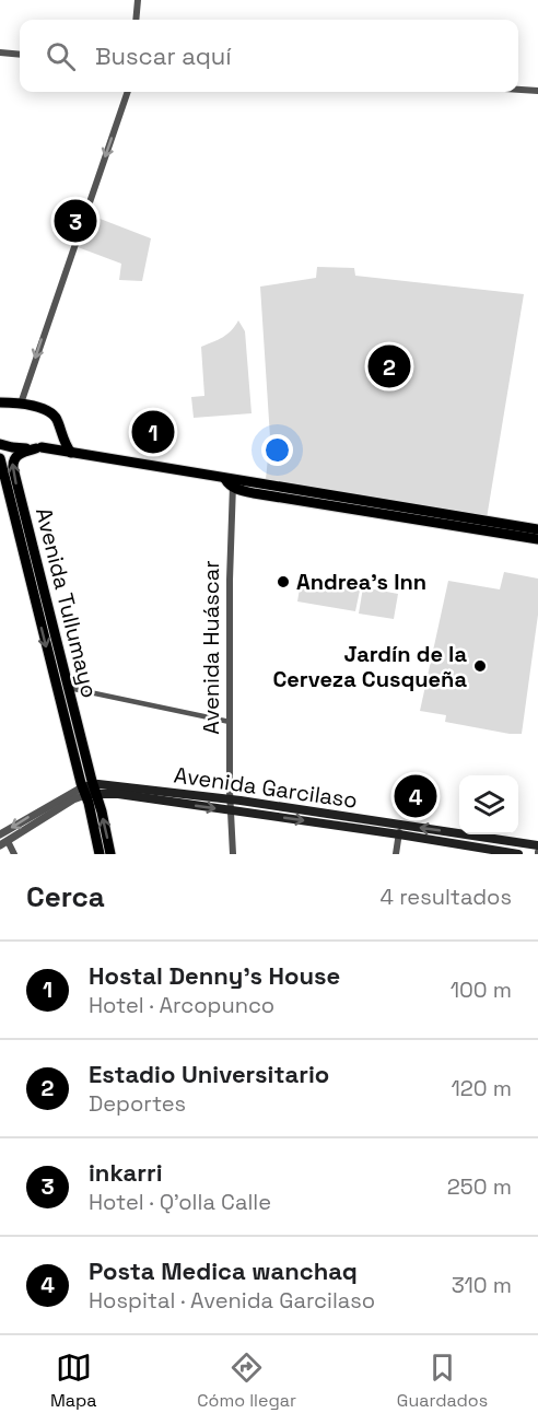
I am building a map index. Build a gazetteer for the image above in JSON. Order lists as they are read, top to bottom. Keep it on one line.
{"streets":{"main road":["Avenida Tullumayo","Avenida Garcilaso"],"street":["Avenida Huáscar"]},"crossings":[["Avenida Tullumayo","Avenida Garcilaso"],["Avenida Huáscar","Avenida Garcilaso"]],"places":["Andrea's Inn","Jardín de la Cerveza Cusqueña"],"page":{"search":"Buscar aquí","pins":["3","2","1","4"],"heading":["Cerca","4 resultados"],"list":[{"mark":"1","name":"Hostal Denny's House","note":"Hotel · Arcopunco","value":"100 m"},{"mark":"2","name":"Estadio Universitario","note":"Deportes","value":"120 m"},{"mark":"3","name":"inkarri","note":"Hotel · Q'olla Calle","value":"250 m"},{"mark":"4","name":"Posta Medica wanchaq","note":"Hospital · Avenida Garcilaso","value":"310 m"}],"nav":["Mapa","Cómo llegar","Guardados"]}}
